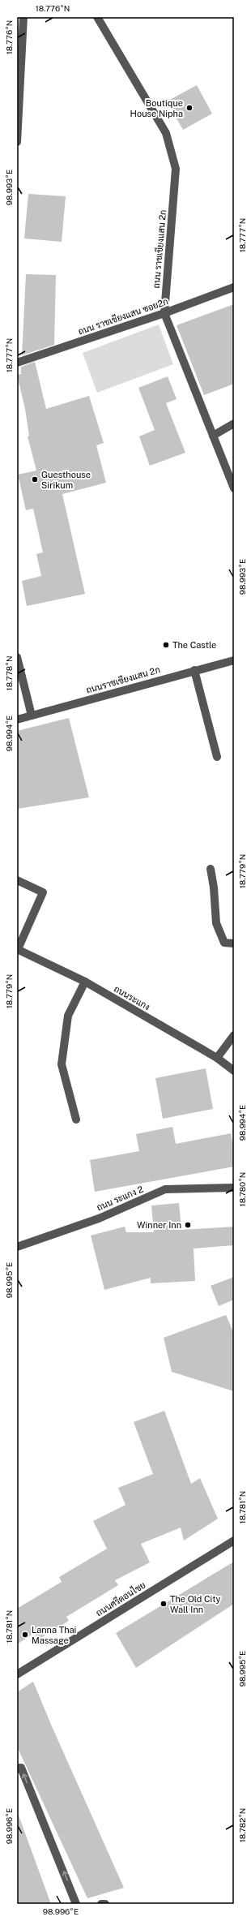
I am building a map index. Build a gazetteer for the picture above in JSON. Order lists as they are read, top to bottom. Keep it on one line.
{"streets":{"street":["ถนน ราชเชียงแสน 2ก","ถนน ราชเชียงแสน ซอย2ก","ถนนราชเชียงแสน 2ก","ถนนระแกง","ถนน ระแกง 2","ถนนศรีดอนไชย"]},"crossings":[["ถนน ราชเชียงแสน 2ก","ถนน ราชเชียงแสน ซอย2ก"]],"places":["Boutique House Nipha","Guesthouse Sirikum","The Castle","Winner Inn","The Old City Wall Inn","Lanna Thai Massage"],"coordinates":["18.776°N","98.993°E","18.777°N","18.778°N","98.994°E","18.779°N","18.780°N","98.995°E","18.781°N","18.782°N","98.996°E"]}
